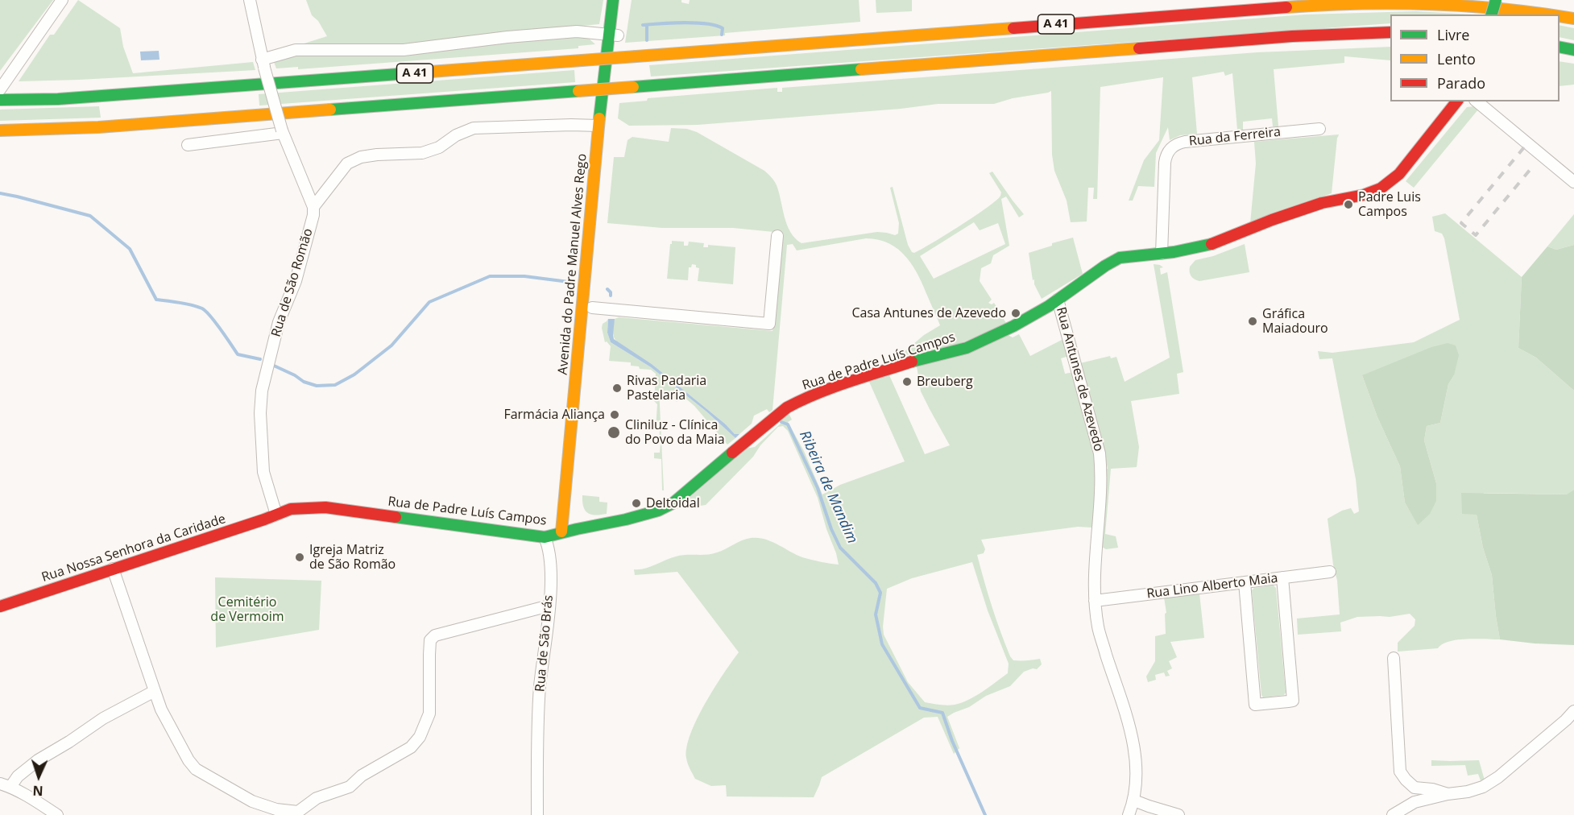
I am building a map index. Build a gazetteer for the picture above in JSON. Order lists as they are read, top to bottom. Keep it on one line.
{"streets":{"main road":["A 41","Avenida do Padre Manuel Alves Rego","Rua de Padre Luís Campos","Rua Nossa Senhora da Caridade"],"street":["Rua da Ferreira","Rua de São Romão","Rua Antunes de Azevedo","Rua Lino Alberto Maia","Rua de São Brás"]},"crossings":[["Rua da Ferreira","Rua de Padre Luís Campos"],["Avenida do Padre Manuel Alves Rego","Rua de Padre Luís Campos"],["Rua de São Romão","Rua de Padre Luís Campos"],["Rua de São Romão","Rua Nossa Senhora da Caridade"],["Rua de Padre Luís Campos","Rua Antunes de Azevedo"],["Rua de Padre Luís Campos","Rua Nossa Senhora da Caridade"],["Rua de Padre Luís Campos","Rua de São Brás"],["Rua Antunes de Azevedo","Rua Lino Alberto Maia"]],"water":["Ribeira de Mandim"],"parks":["Cemitério de Vermoim"],"places":["Padre Luis Campos","Casa Antunes de Azevedo","Gráfica Maiadouro","Breuberg","Rivas Padaria Pastelaria","Farmácia Aliança","Cliniluz - Clínica do Povo da Maia","Deltoidal","Igreja Matriz de São Romão"],"legend":["Livre","Lento","Parado"],"north":"bottom"}
